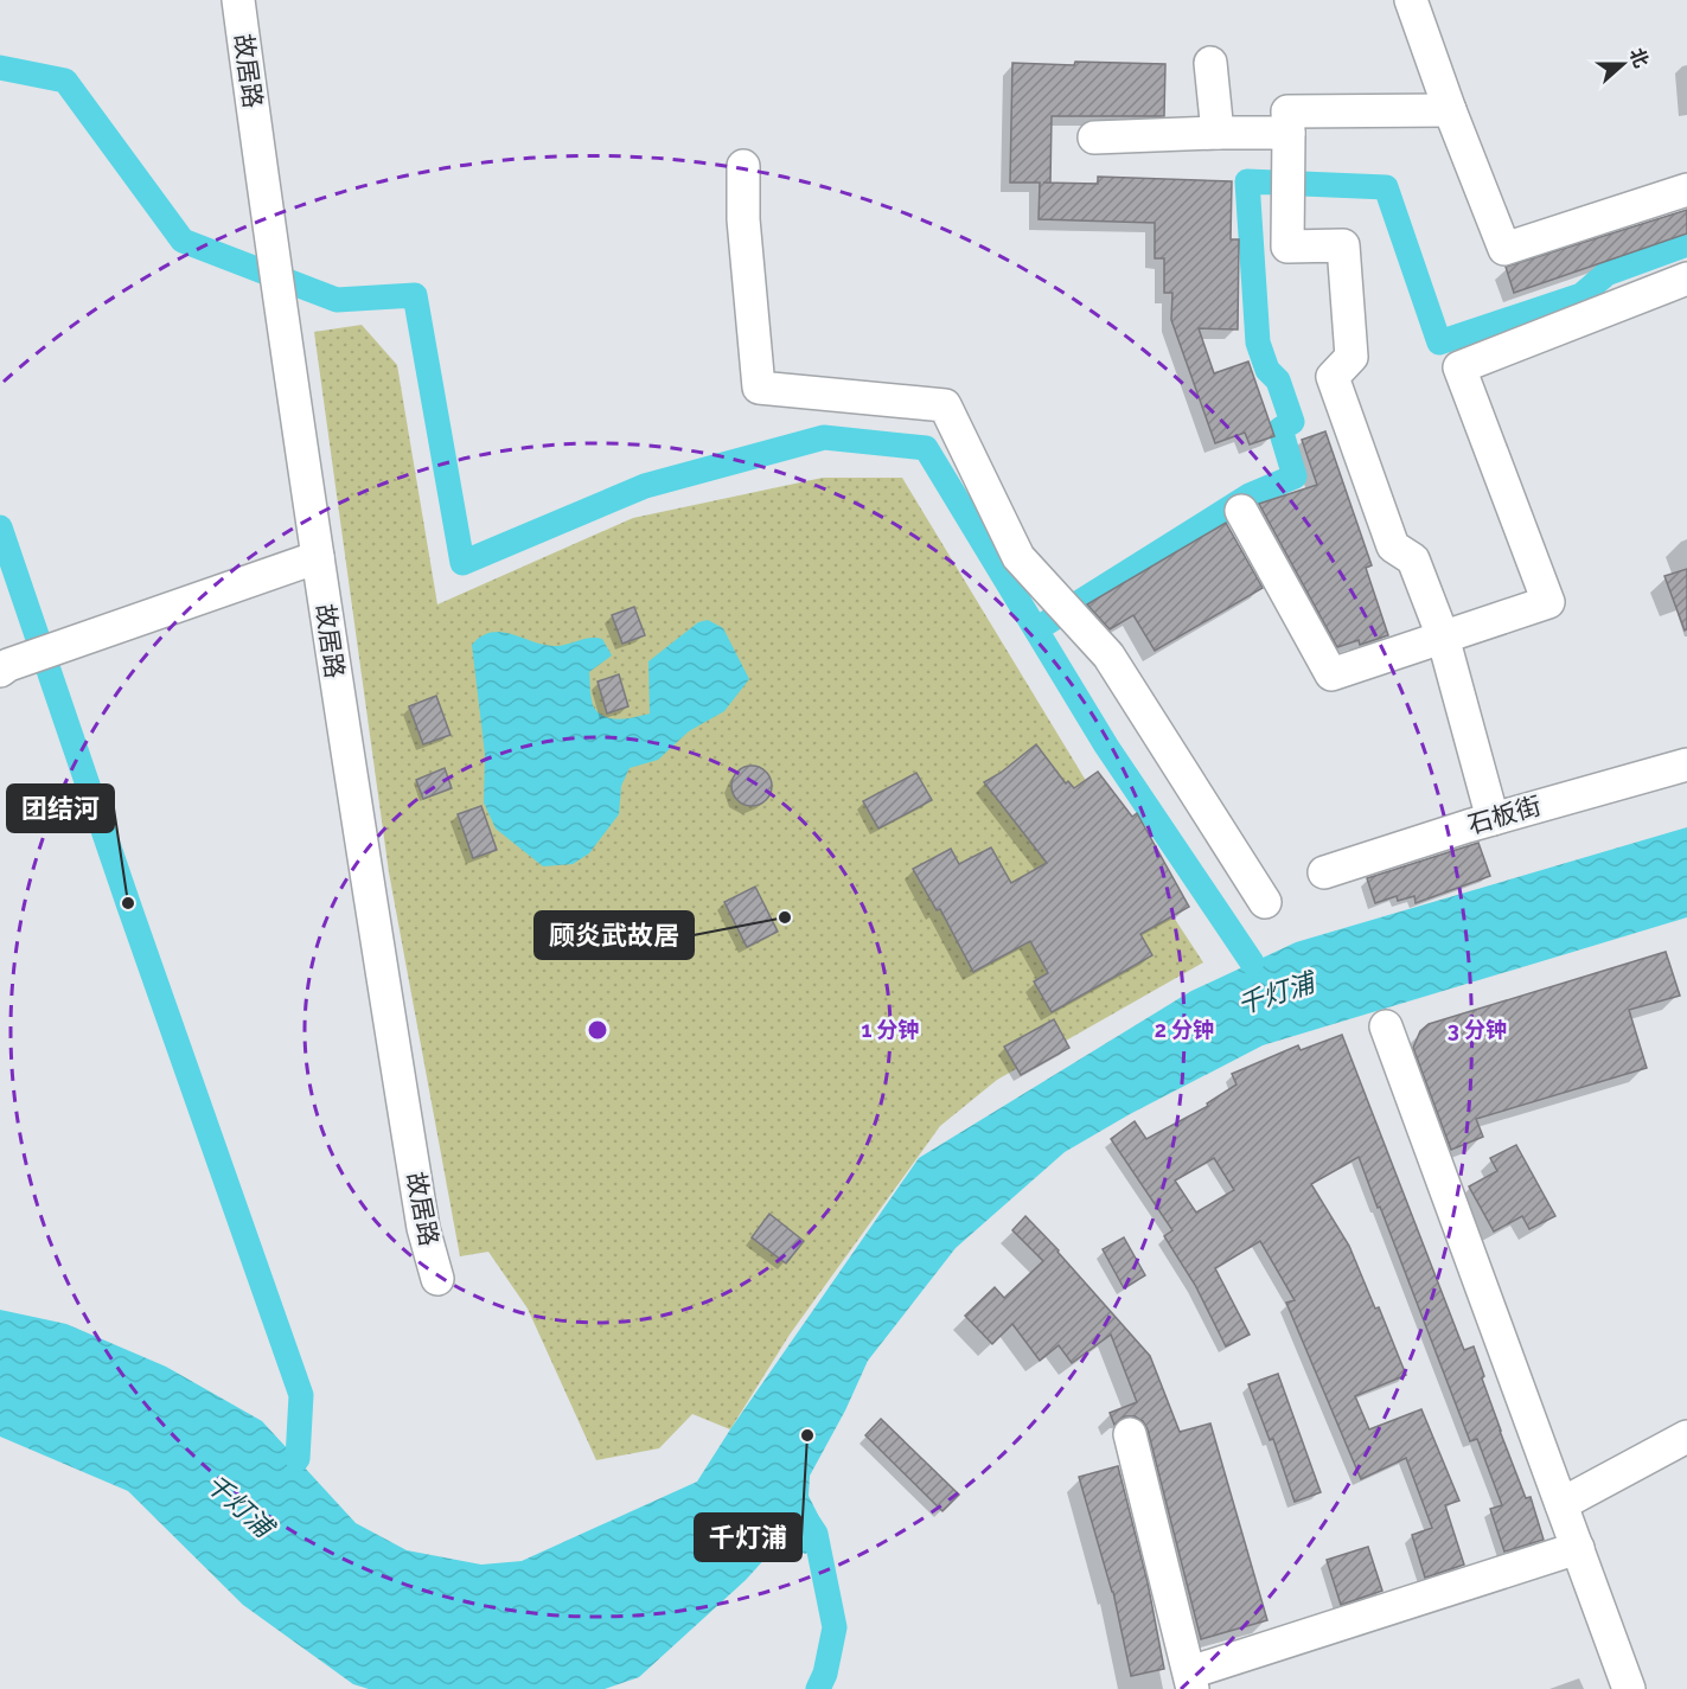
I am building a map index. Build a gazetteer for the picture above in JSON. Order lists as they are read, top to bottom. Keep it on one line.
{"streets":{"street":["故居路","石板街"]},"water":["千灯浦"],"places":["团结河","顾炎武故居","千灯浦"],"north":"right","rings":["1 分钟","2 分钟","3 分钟"]}
